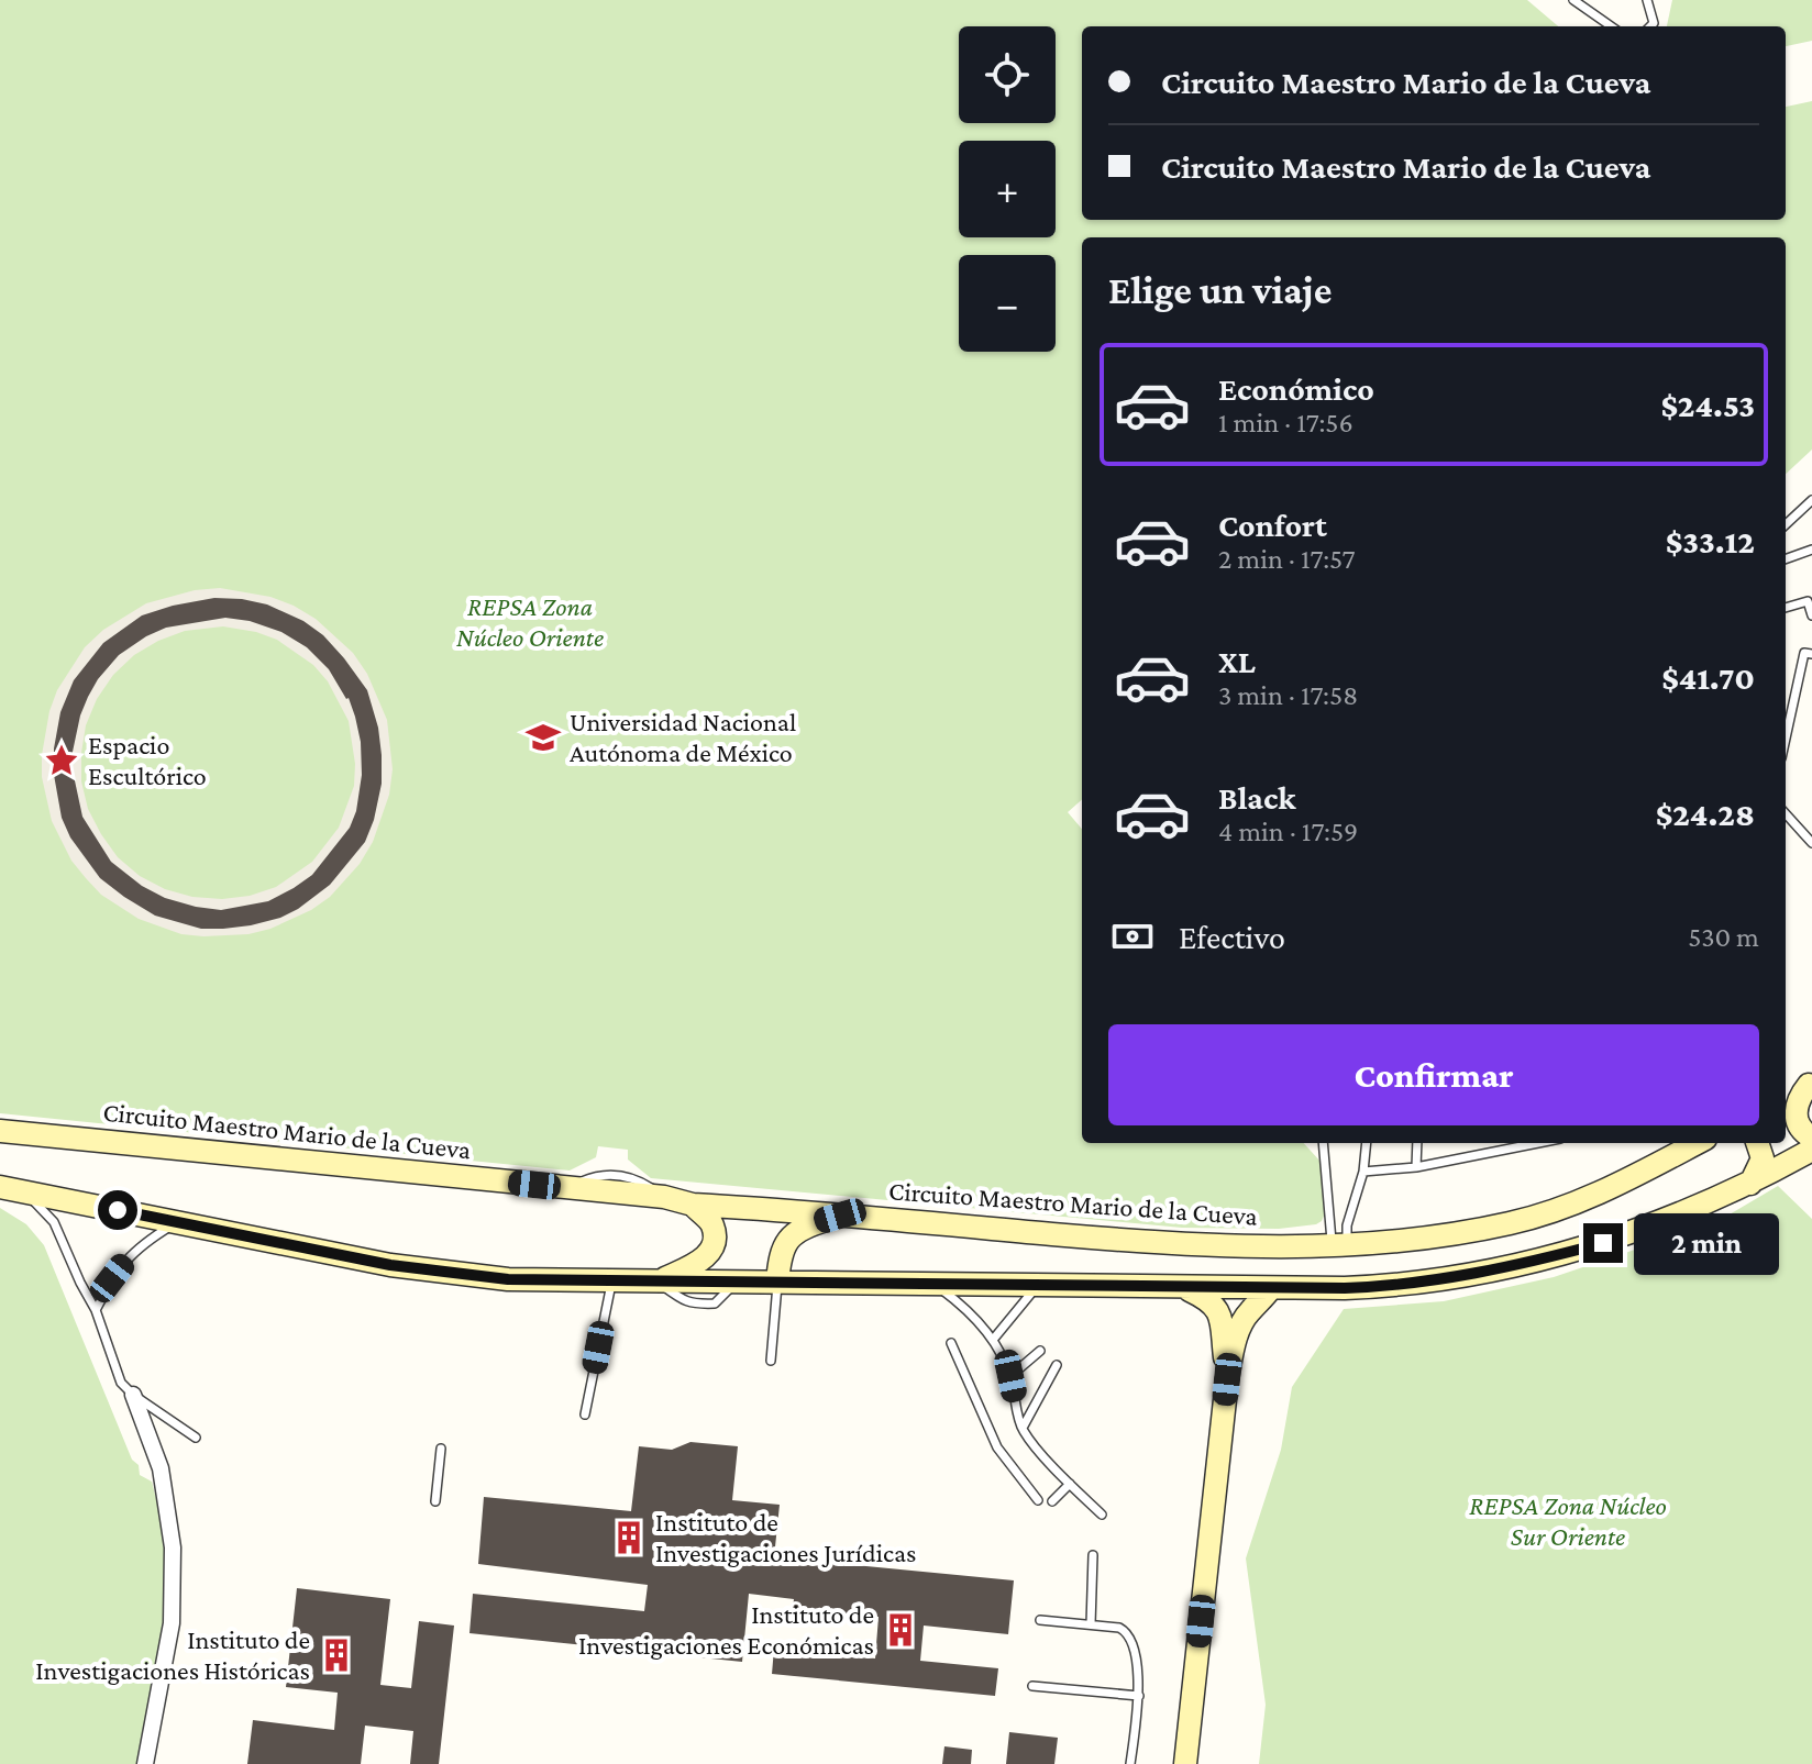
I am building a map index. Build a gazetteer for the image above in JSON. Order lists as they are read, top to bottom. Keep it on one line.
{"streets":{"street":["Circuito Maestro Mario de la Cueva"]},"parks":["REPSA Zona Núcleo Oriente","REPSA Zona Núcleo Sur Oriente"],"places":{"school or university":["Universidad Nacional Autónoma de México"],"place":["Espacio Escultórico"],"building":["Instituto de Investigaciones Jurídicas","Instituto de Investigaciones Económicas","Instituto de Investigaciones Históricas"]},"page":{"map_buttons":["+","−"],"banner":["Circuito Maestro Mario de la Cueva","Circuito Maestro Mario de la Cueva"],"heading":"Elige un viaje","list":[{"name":"Económico","note":"1 min · 17:56","value":"$24.53"},{"name":"Confort","note":"2 min · 17:57","value":"$33.12"},{"name":"XL","note":"3 min · 17:58","value":"$41.70"},{"name":"Black","note":"4 min · 17:59","value":"$24.28"}],"pay":["Efectivo","530 m"],"buttons":"Confirmar","bubble":"2 min"}}
